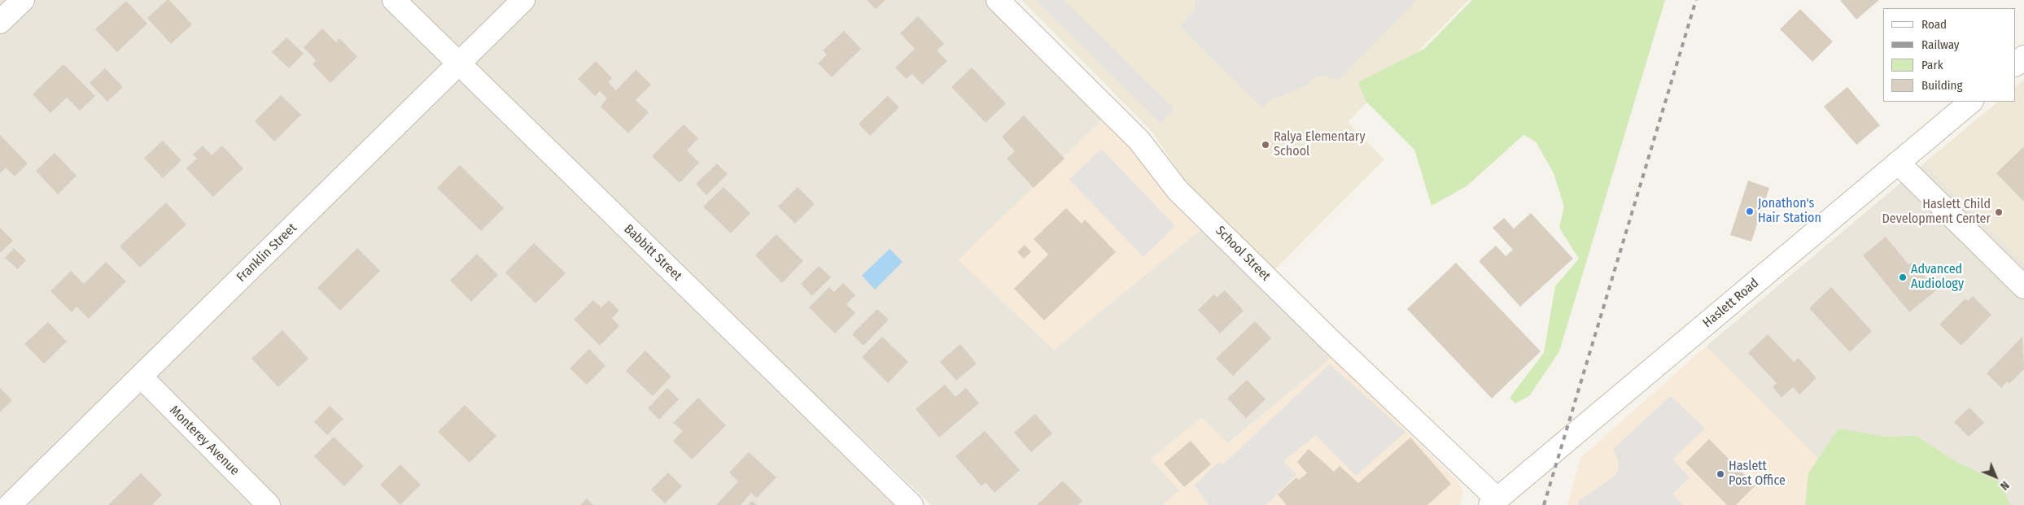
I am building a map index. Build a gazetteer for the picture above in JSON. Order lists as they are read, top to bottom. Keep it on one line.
{"streets":{"street":["Franklin Street","Babbitt Street","School Street","Haslett Road","Monterey Avenue"]},"crossings":[["Franklin Street","Babbitt Street"],["Franklin Street","Monterey Avenue"],["School Street","Haslett Road"]],"places":["Ralya Elementary School","Jonathon's Hair Station","Haslett Child Development Center","Advanced Audiology","Haslett Post Office"],"legend":["Road","Railway","Park","Building"],"north":"bottom right"}
